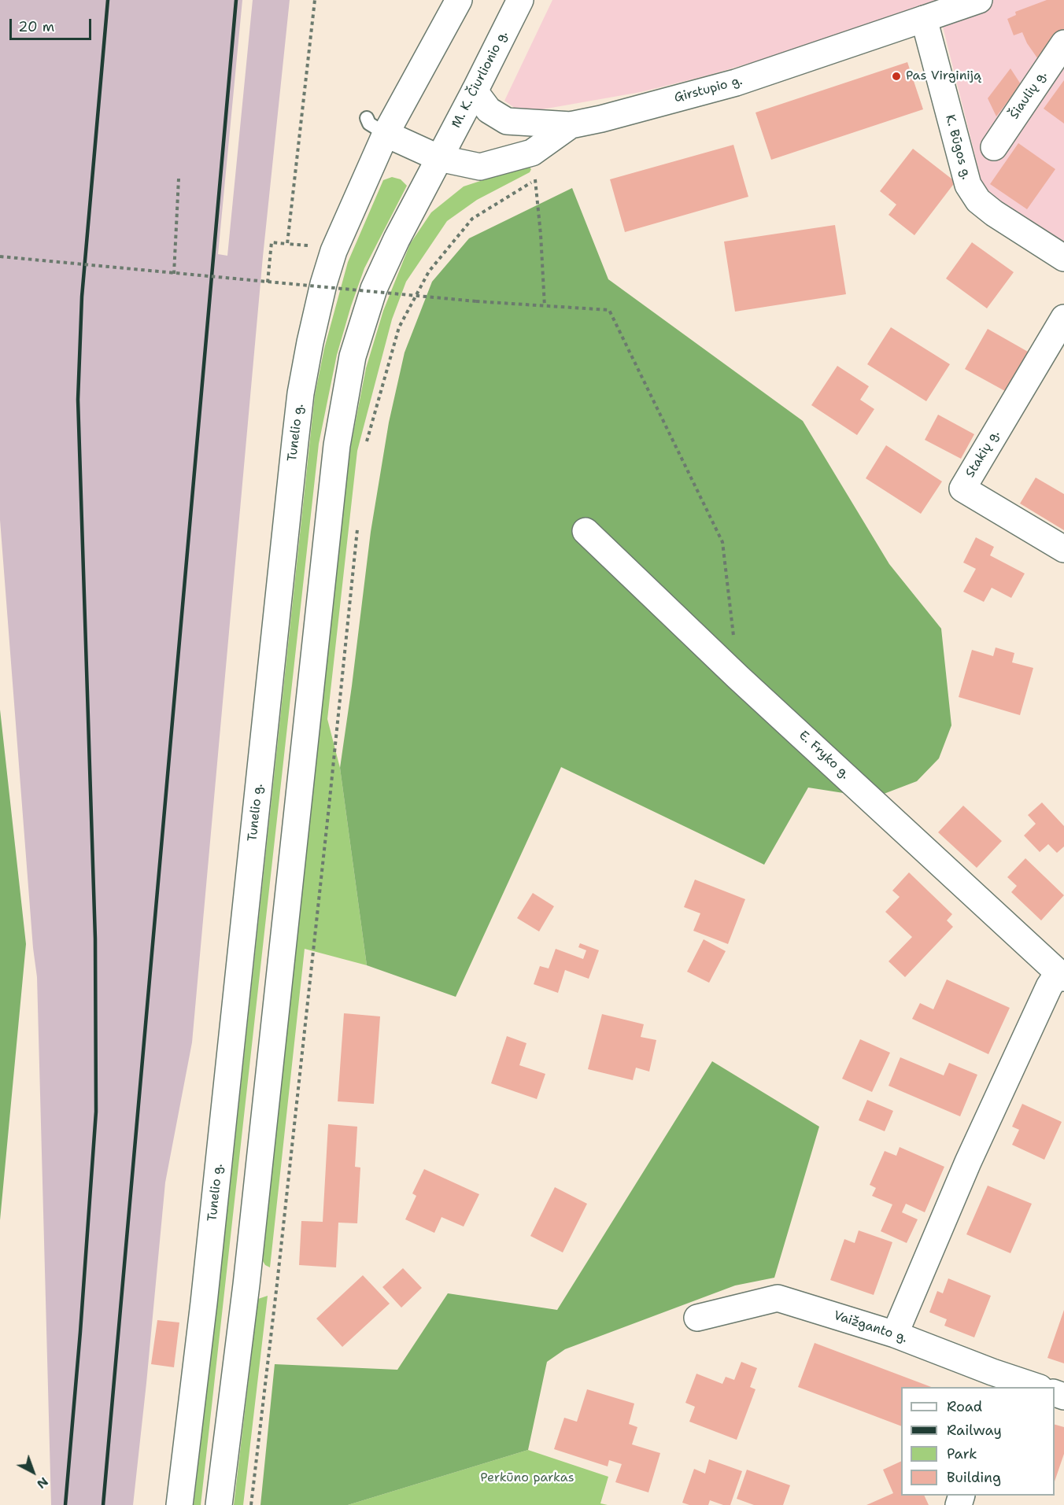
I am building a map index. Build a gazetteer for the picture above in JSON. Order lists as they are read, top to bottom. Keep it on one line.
{"streets":{"main road":["M. K. Čiurlionio g.","Girstupio g.","Šiaulių g.","K. Būgos g.","Tunelio g.","Stakių g.","E. Fryko g.","Vaižganto g."]},"crossings":[["M. K. Čiurlionio g.","Girstupio g."],["Girstupio g.","K. Būgos g."],["Girstupio g.","Tunelio g."]],"parks":["Perkūno parkas"],"places":["Pas Virginiją"],"legend":["Road","Railway","Park","Building"],"scale_bar":"20 m","north":"bottom right"}
